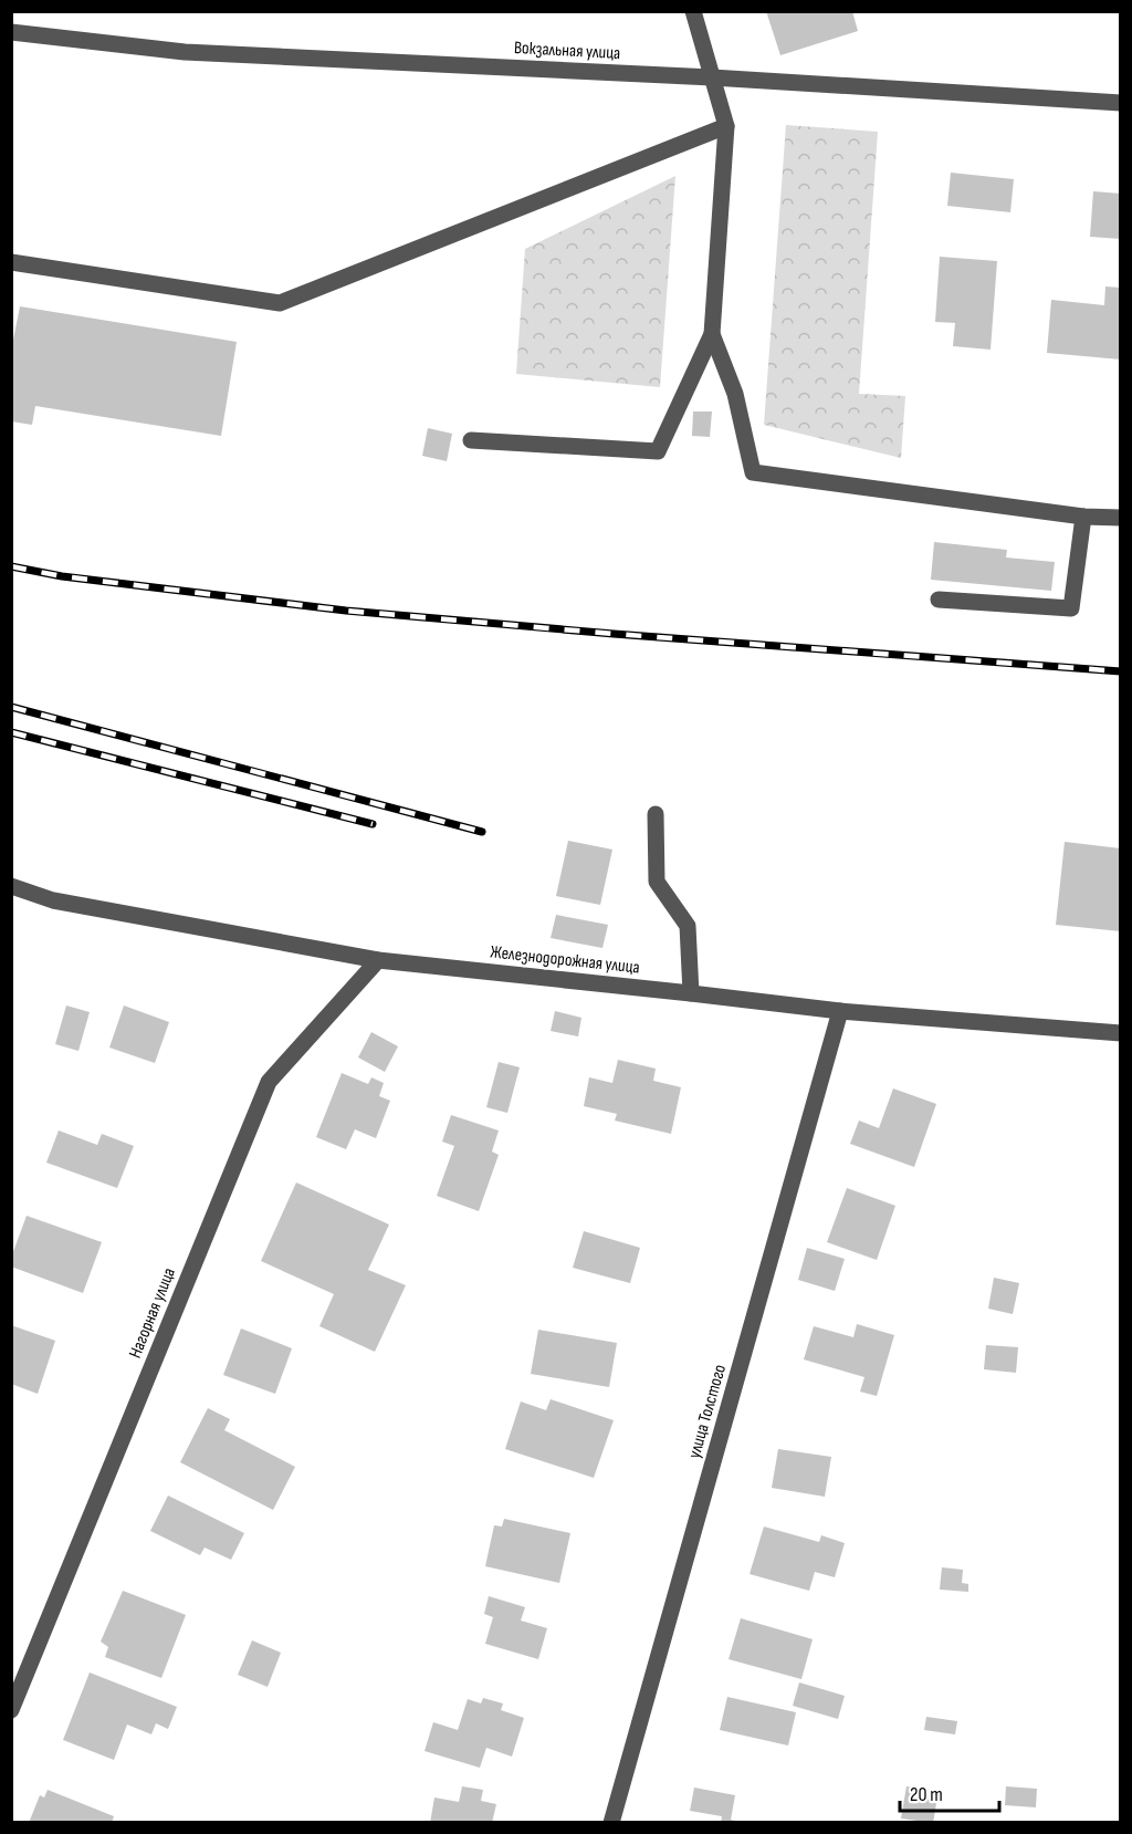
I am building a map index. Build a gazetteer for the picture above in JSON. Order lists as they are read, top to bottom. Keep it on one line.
{"streets":{"street":["Вокзальная улица","Железнодорожная улица","Нагорная улица","улица Толстого"]},"crossings":[["Железнодорожная улица","Нагорная улица"],["Железнодорожная улица","улица Толстого"]],"scale_bar":"20 m"}
